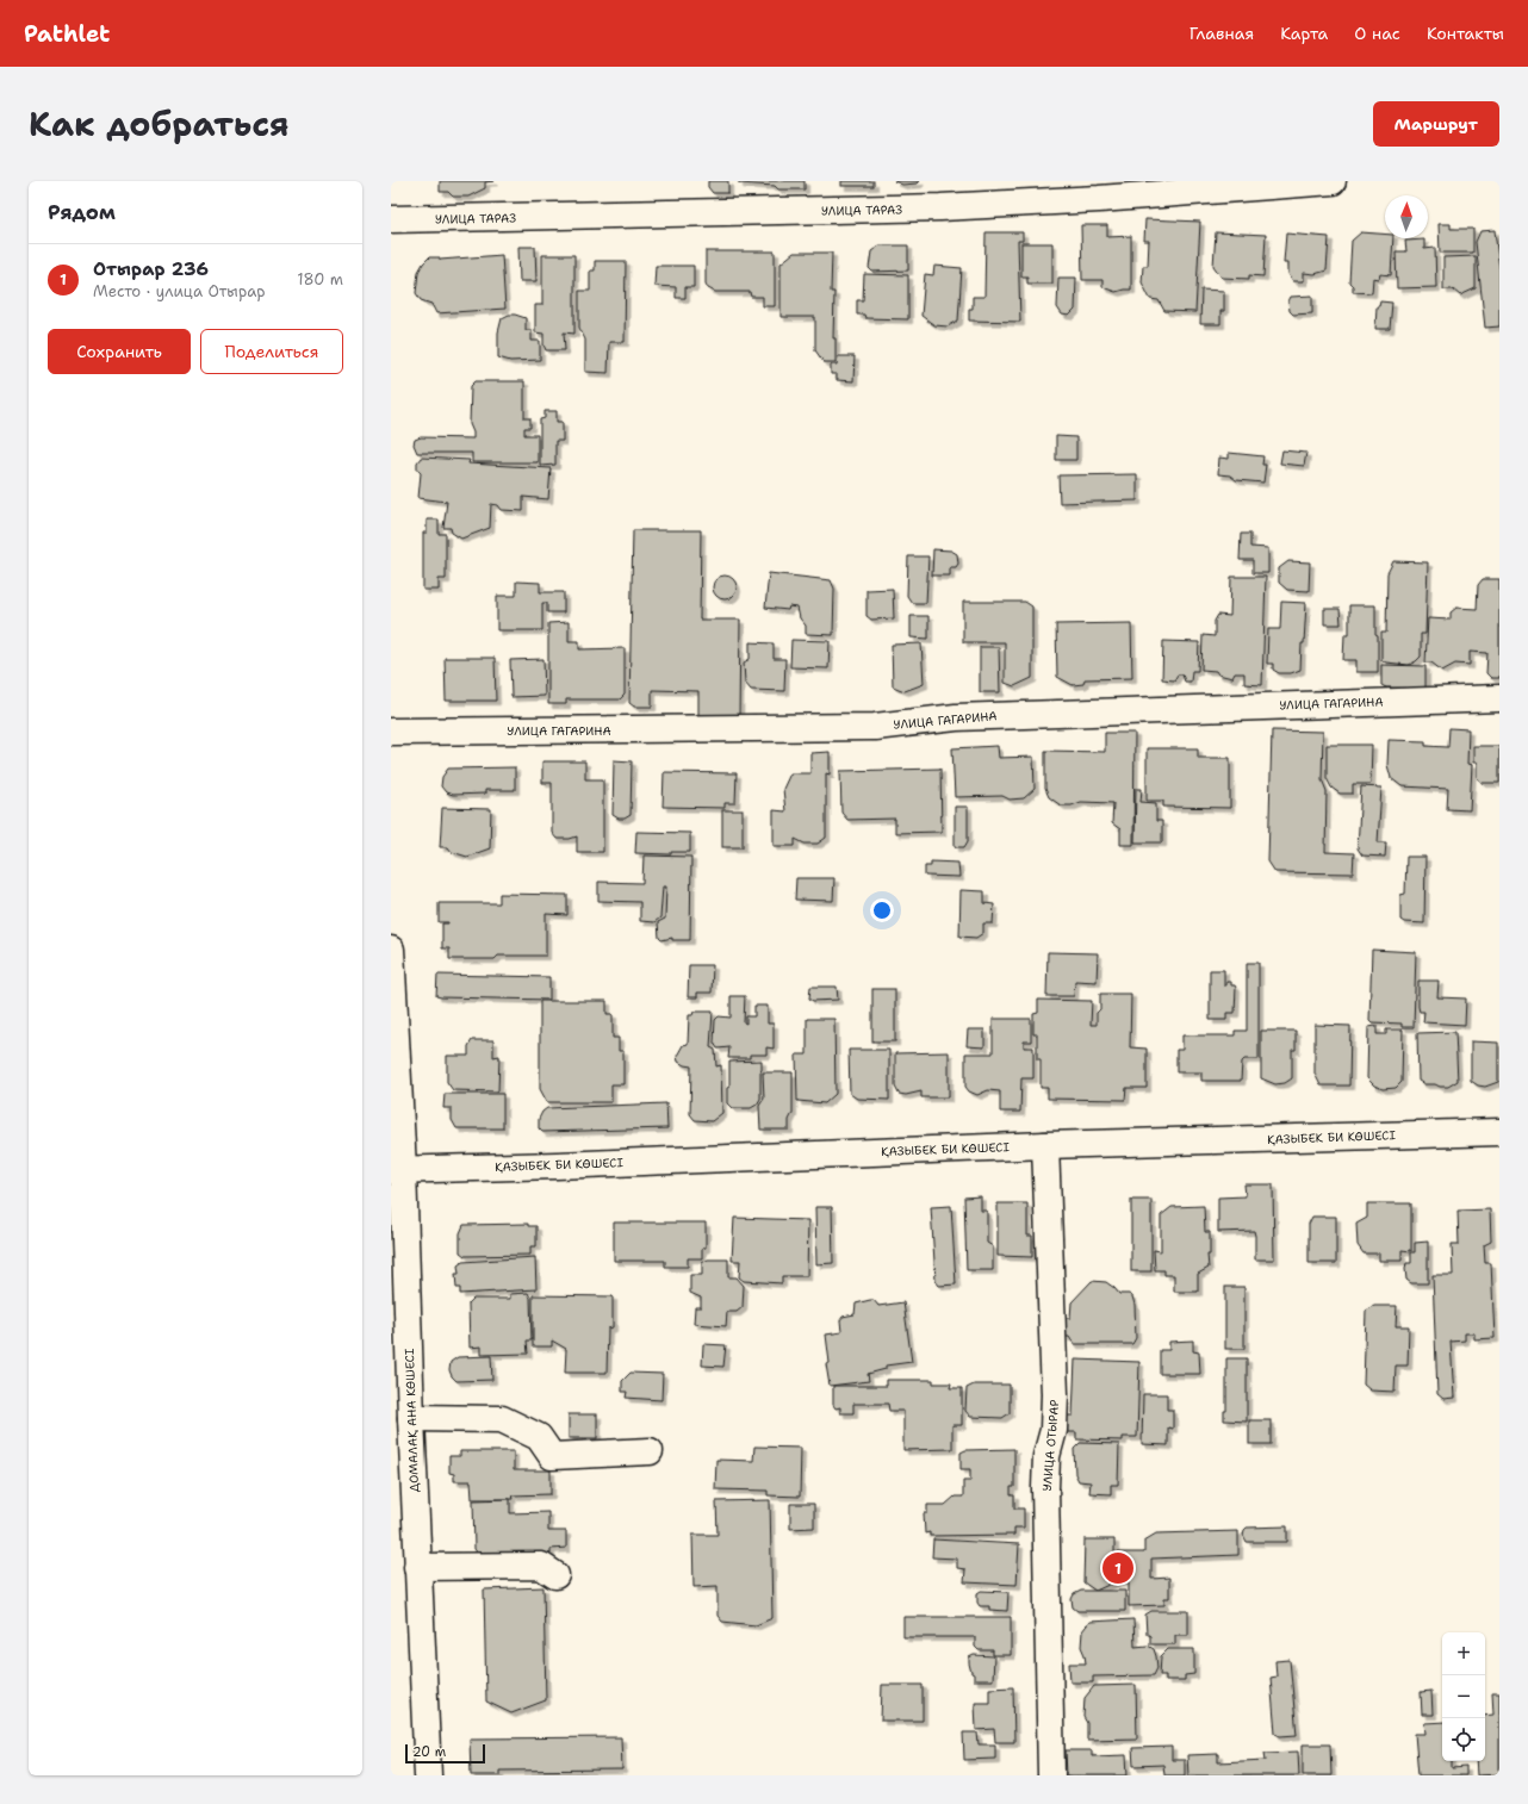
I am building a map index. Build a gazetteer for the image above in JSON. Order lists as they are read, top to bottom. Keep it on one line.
{"streets":{"street":["УЛИЦА ТАРАЗ","УЛИЦА ГАГАРИНА","ҚАЗЫБЕК БИ КӨШЕСІ","ДОМАЛАҚ АНА КӨШЕСІ","УЛИЦА ОТЫРАР"]},"crossings":[["ҚАЗЫБЕК БИ КӨШЕСІ","ДОМАЛАҚ АНА КӨШЕСІ"],["ҚАЗЫБЕК БИ КӨШЕСІ","УЛИЦА ОТЫРАР"]],"scale_bar":"20 m","north":"top","page":{"header":"Pathlet","nav":["Главная","Карта","О нас","Контакты"],"title":"Как добраться","buttons":["Маршрут",["Сохранить","Поделиться"]],"heading":"Рядом","list":[{"mark":"1","name":"Отырар 236","note":"Место · улица Отырар","value":"180 m"}],"pins":"1","map_buttons":["+","−"],"scale":"20 m"}}
